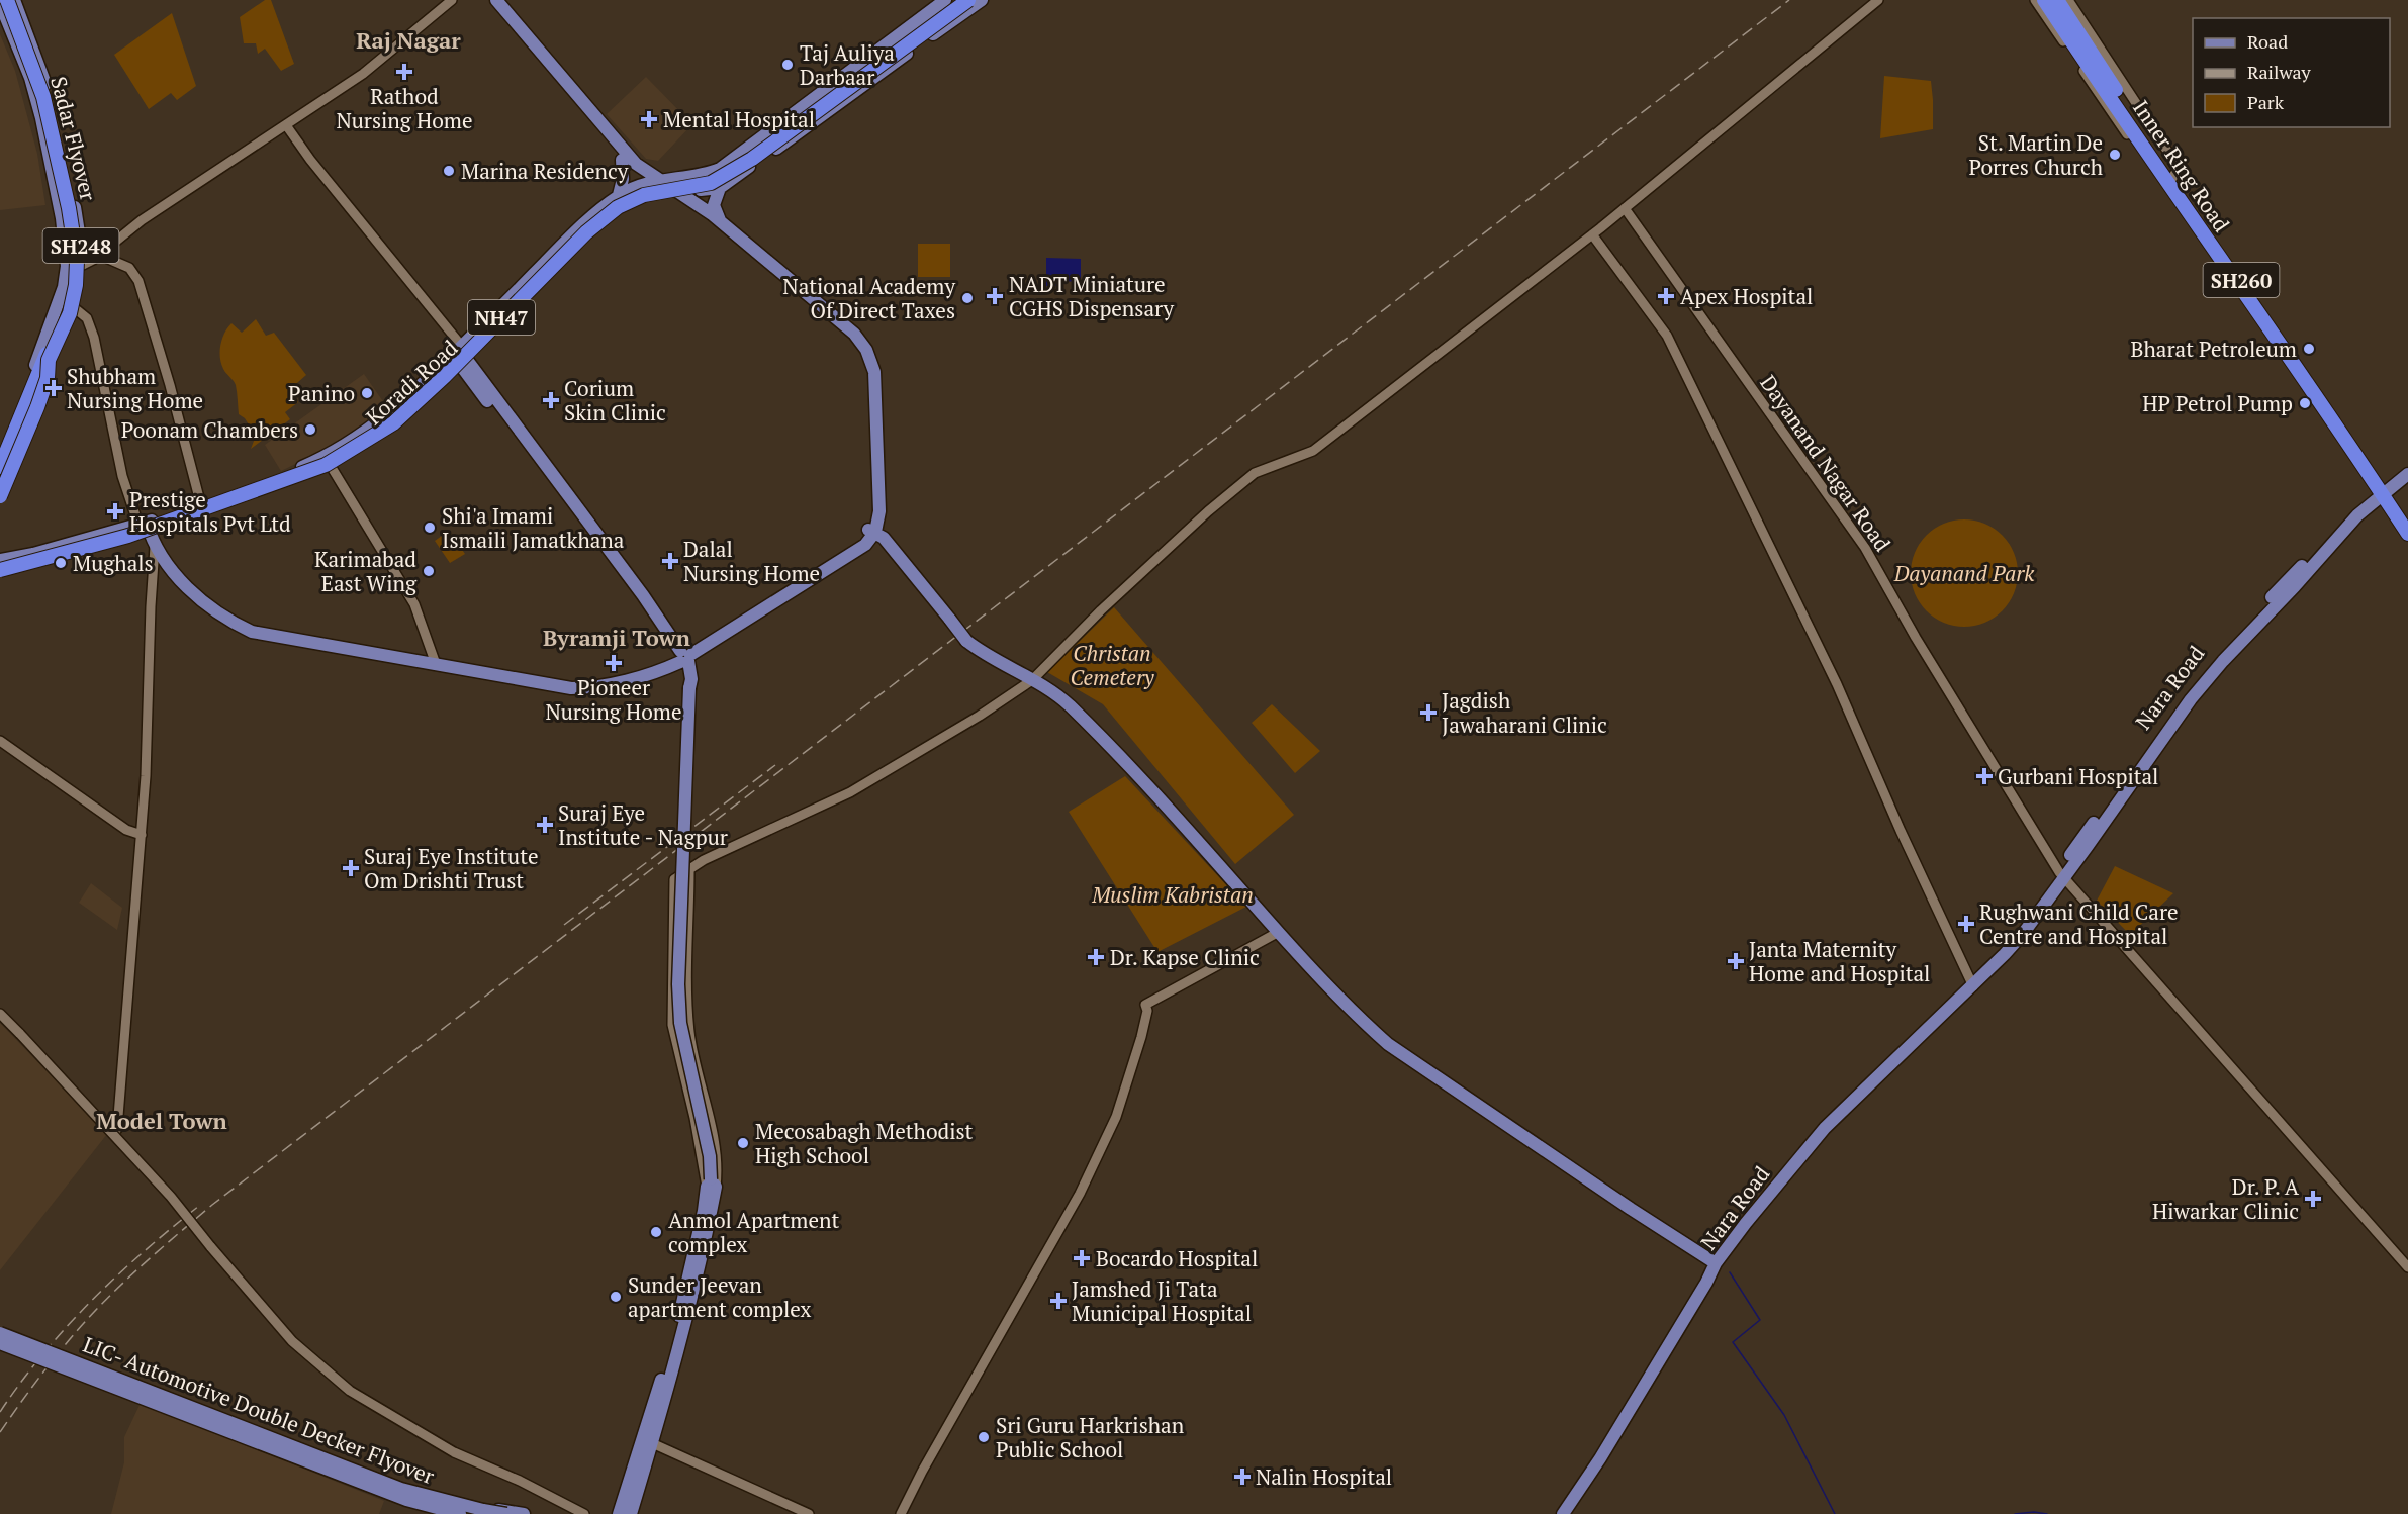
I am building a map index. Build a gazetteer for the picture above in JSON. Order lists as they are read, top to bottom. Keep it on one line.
{"streets":{"highway":["Sadar Flyover","Inner Ring Road","SH260","NH47"],"main road":["SH248","Koradi Road","Nara Road","LIC- Automotive Double Decker Flyover"],"street":["Dayanand Nagar Road"]},"crossings":[["Inner Ring Road","Nara Road"],["NH47","Koradi Road"],["Dayanand Nagar Road","Nara Road"]],"districts":["Raj Nagar","Byramji Town","Model Town"],"parks":["Dayanand Park","Christan Cemetery","Muslim Kabristan"],"places":{"other":["Taj Auliya Darbaar","St. Martin De Porres Church","Marina Residency","National Academy Of Direct Taxes","Bharat Petroleum","Panino","HP Petrol Pump","Poonam Chambers","Shi'a Imami Ismaili Jamatkhana","Mughals","Karimabad East Wing","Mecosabagh Methodist High School","Anmol Apartment complex","Sunder Jeevan apartment complex","Sri Guru Harkrishan Public School"],"health":["Rathod Nursing Home","Mental Hospital","NADT Miniature CGHS Dispensary","Apex Hospital","Shubham Nursing Home","Corium Skin Clinic","Prestige Hospitals Pvt Ltd","Dalal Nursing Home","Pioneer Nursing Home","Jagdish Jawaharani Clinic","Gurbani Hospital","Suraj Eye Institute - Nagpur","Suraj Eye Institute Om Drishti Trust","Rughwani Child Care Centre and Hospital","Dr. Kapse Clinic","Janta Maternity Home and Hospital","Dr. P. A Hiwarkar Clinic","Bocardo Hospital","Jamshed Ji Tata Municipal Hospital","Nalin Hospital"]},"legend":["Road","Railway","Park"]}
